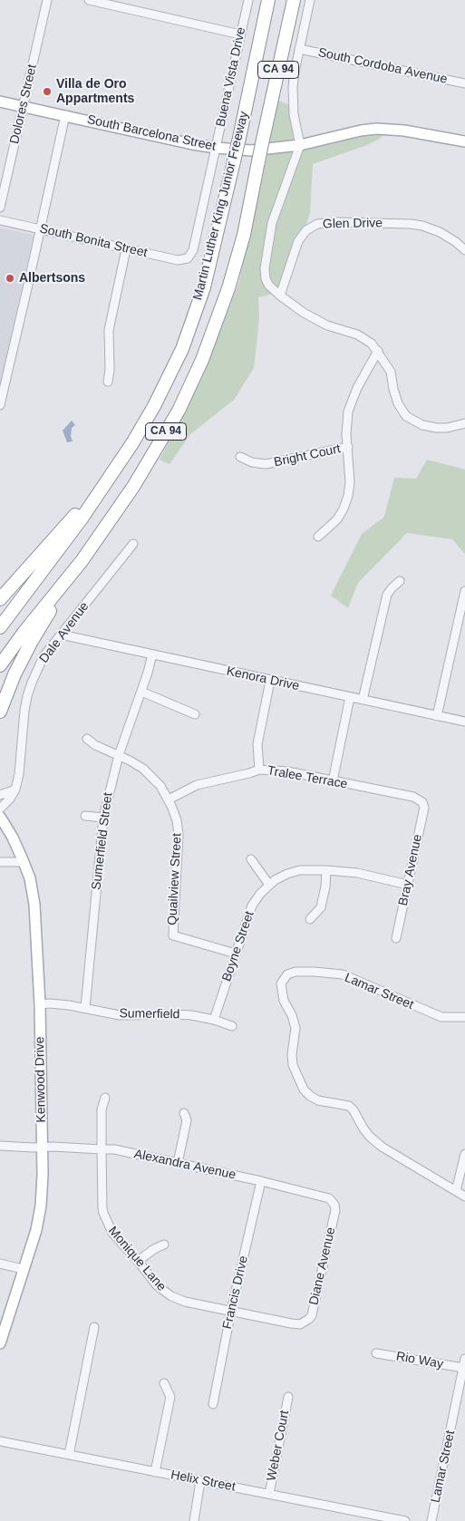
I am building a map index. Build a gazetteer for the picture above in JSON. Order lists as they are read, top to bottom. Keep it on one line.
{"streets":{"highway":["CA 94","Martin Luther King Junior Freeway"],"main road":["South Barcelona Street","Kenwood Drive"],"street":["South Cordoba Avenue","Buena Vista Drive","Dolores Street","Glen Drive","South Bonita Street","Bright Court","Dale Avenue","Kenora Drive","Tralee Terrace","Sumerfield Street","Bray Avenue","Quailview Street","Boyne Street","Lamar Street","Sumerfield","Alexandra Avenue","Monique Lane","Diane Avenue","Francis Drive","Rio Way","Weber Court","Helix Street"]},"crossings":[["Buena Vista Drive","South Barcelona Street"],["Buena Vista Drive","South Bonita Street"],["Dolores Street","South Barcelona Street"],["Dale Avenue","Kenora Drive"],["Kenora Drive","Sumerfield Street"],["Tralee Terrace","Bray Avenue"],["Tralee Terrace","Quailview Street"],["Sumerfield Street","Quailview Street"],["Sumerfield Street","Sumerfield"],["Bray Avenue","Boyne Street"],["Quailview Street","Boyne Street"],["Boyne Street","Sumerfield"],["Lamar Street","Rio Way"],["Sumerfield","Kenwood Drive"],["Kenwood Drive","Alexandra Avenue"],["Alexandra Avenue","Monique Lane"],["Alexandra Avenue","Diane Avenue"],["Alexandra Avenue","Francis Drive"],["Monique Lane","Diane Avenue"],["Monique Lane","Francis Drive"],["Weber Court","Helix Street"]],"places":["Villa de Oro Appartments","Albertsons"]}
